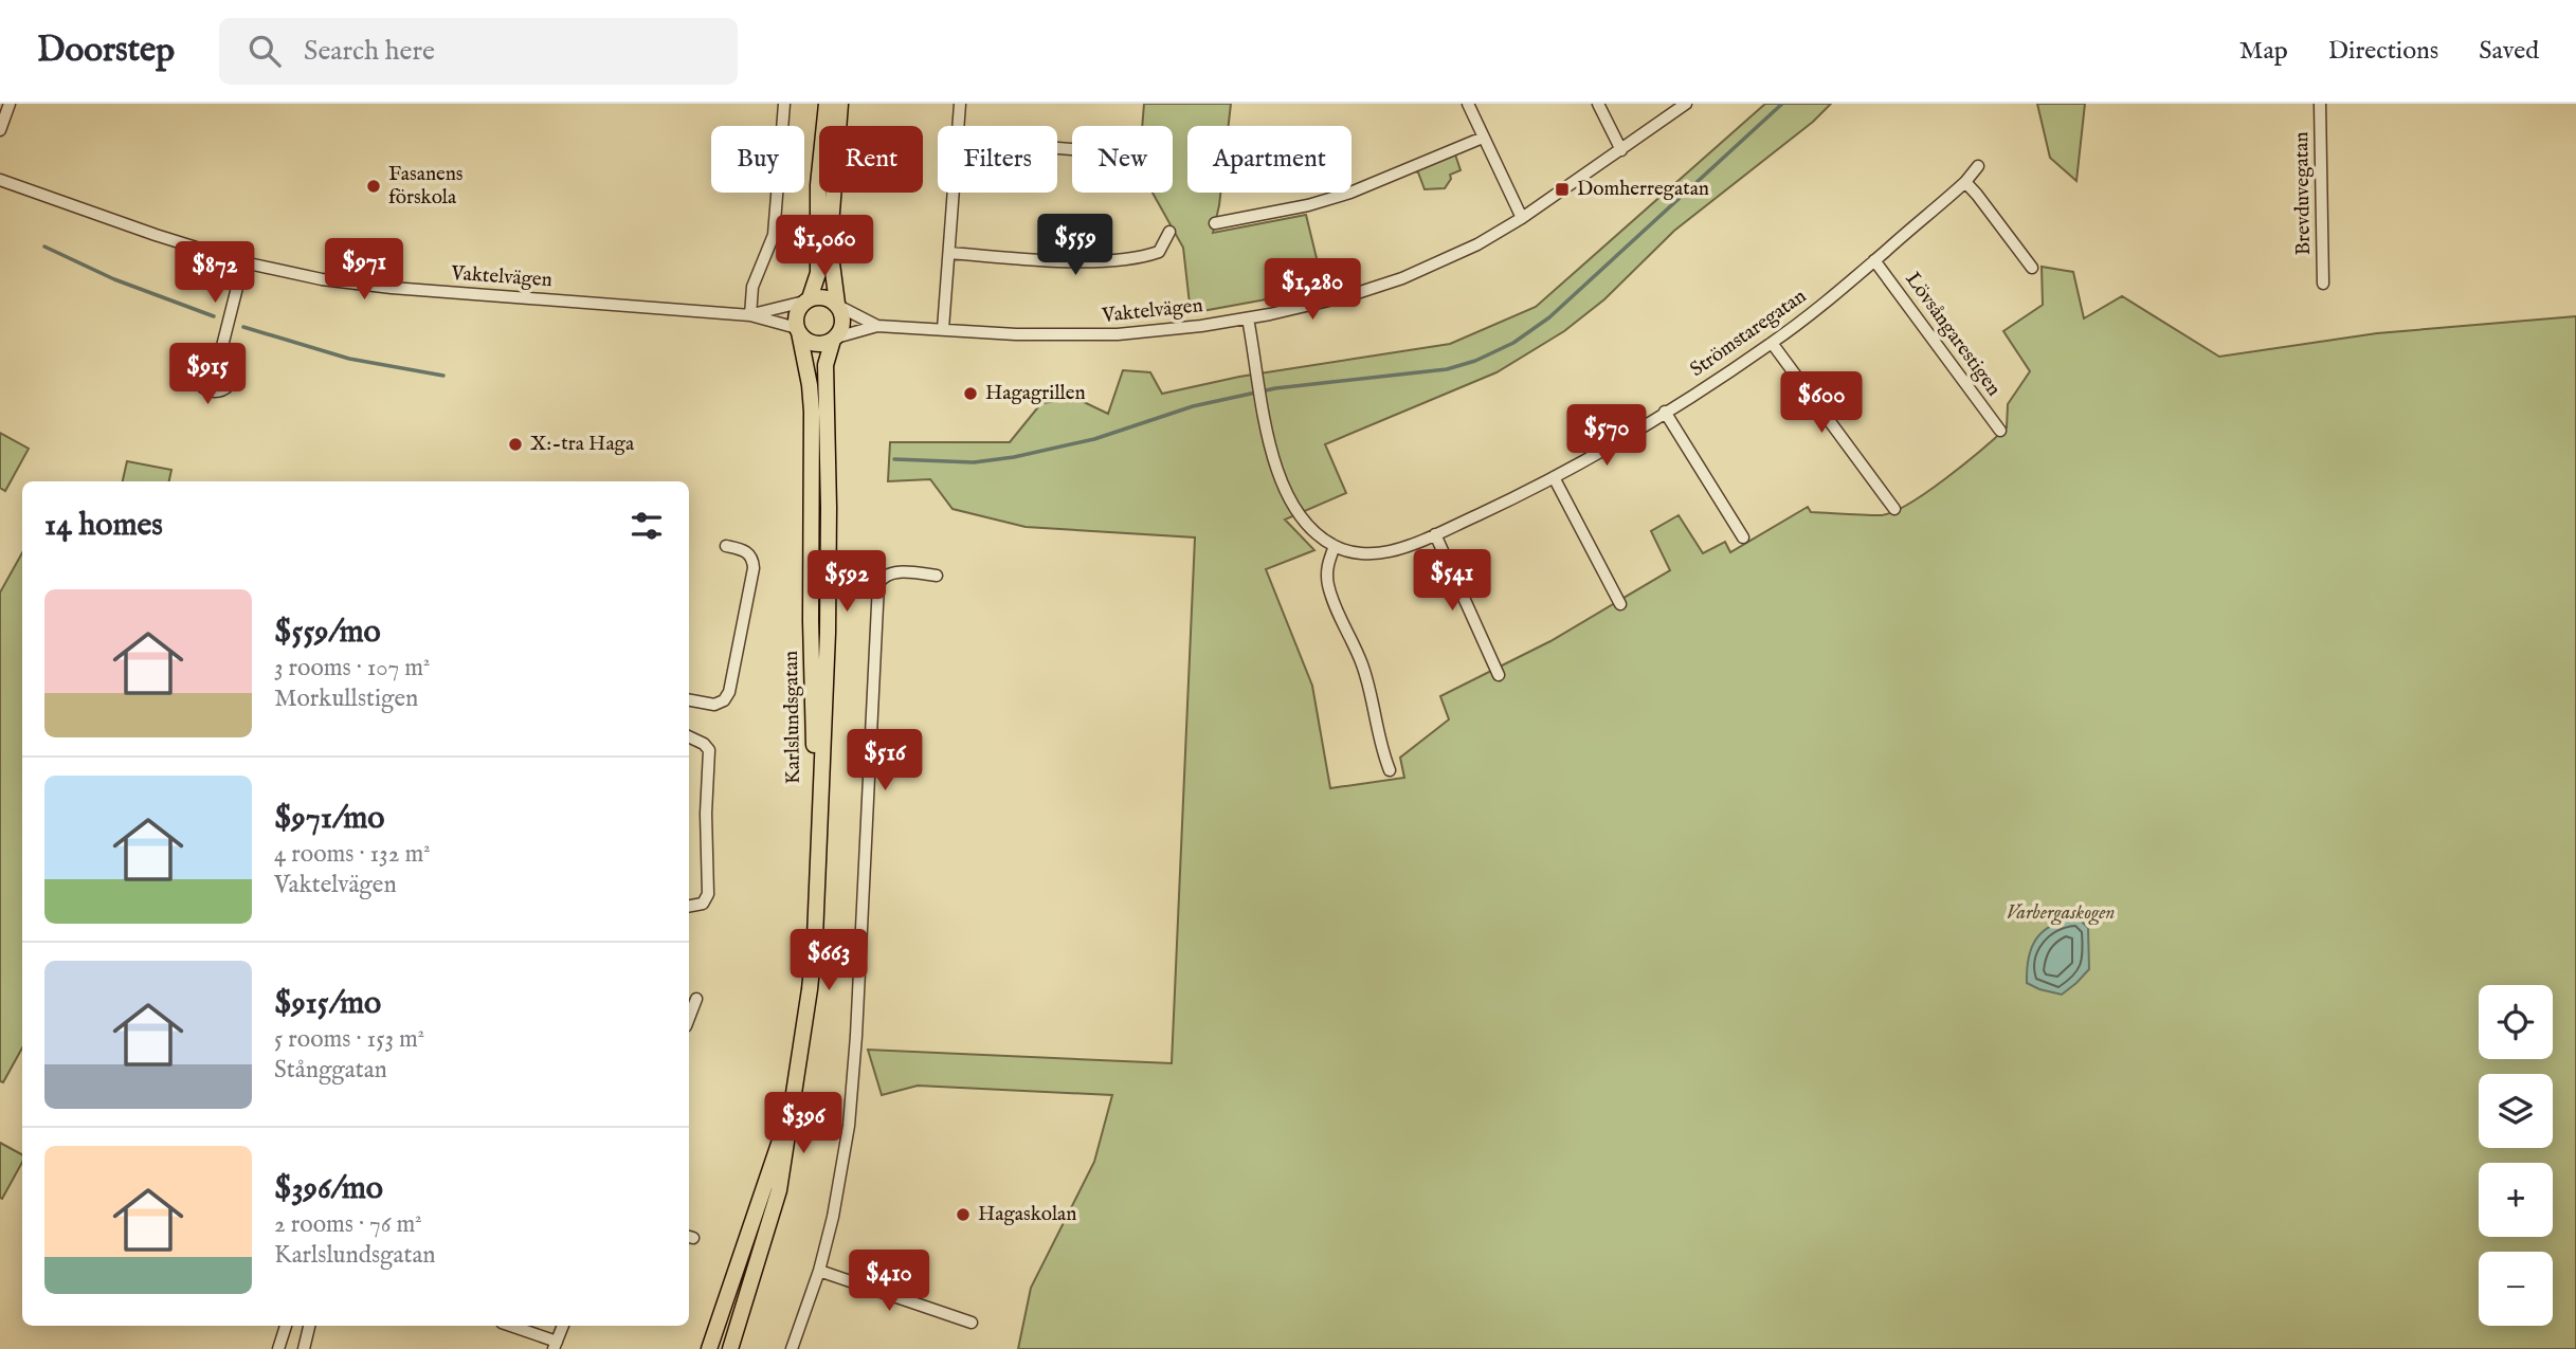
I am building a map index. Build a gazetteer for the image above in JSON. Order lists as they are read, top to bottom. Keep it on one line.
{"streets":{"main road":["Karlslundsgatan"],"street":["Brevduvegatan","Vaktelvägen","Strömstaregatan","Lövsångarestigen"]},"crossings":[["Vaktelvägen","Strömstaregatan"],["Vaktelvägen","Karlslundsgatan"],["Strömstaregatan","Lövsångarestigen"]],"parks":["Varbergaskogen"],"places":{"other":["Fasanens förskola","Hagagrillen","X:-tra Haga","Hagaskolan"],"transit":["Domherregatan"]},"page":{"header":"Doorstep","search":"Search here","nav":["Map","Directions","Saved"],"chip":["Buy","Rent","Filters","New","Apartment"],"price":["$559","$1,060","$971","$872","$1,280","$915","$600","$570","$541","$592","$516","$663","$396","$410"],"heading":"14 homes","list":[{"name":"$559/mo","note":"3 rooms · 107 m² · Morkullstigen"},{"name":"$971/mo","note":"4 rooms · 132 m² · Vaktelvägen"},{"name":"$915/mo","note":"5 rooms · 153 m² · Stånggatan"},{"name":"$396/mo","note":"2 rooms · 76 m² · Karlslundsgatan"}],"map_buttons":["+","−"]}}
